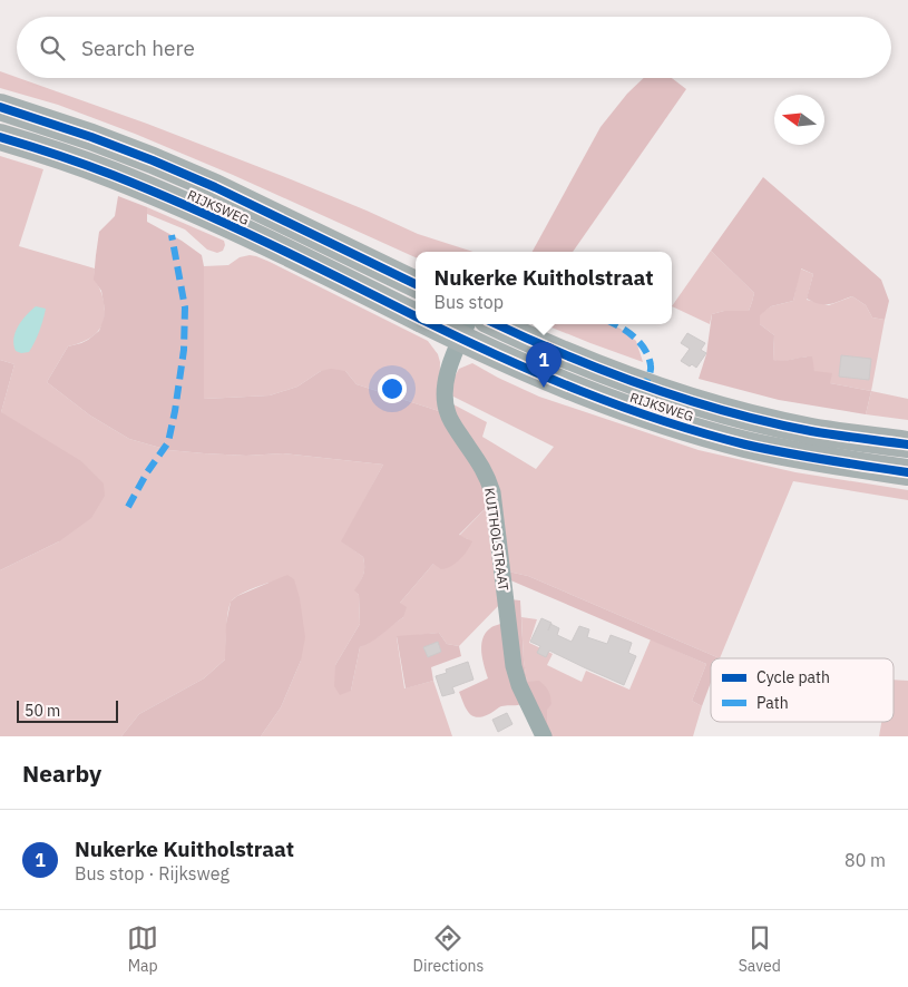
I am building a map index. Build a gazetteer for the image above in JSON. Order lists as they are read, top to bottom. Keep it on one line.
{"streets":{"highway":["RIJKSWEG"],"street":["KUITHOLSTRAAT"]},"crossings":[["RIJKSWEG","KUITHOLSTRAAT"]],"legend":["Cycle path","Path"],"scale_bar":"50 m","north":"left","page":{"search":"Search here","popup":["Nukerke Kuitholstraat","Bus stop"],"pins":"1","scale":"50 m","heading":"Nearby","list":[{"mark":"1","name":"Nukerke Kuitholstraat","note":"Bus stop · Rijksweg","value":"80 m"}],"nav":["Map","Directions","Saved"]}}
